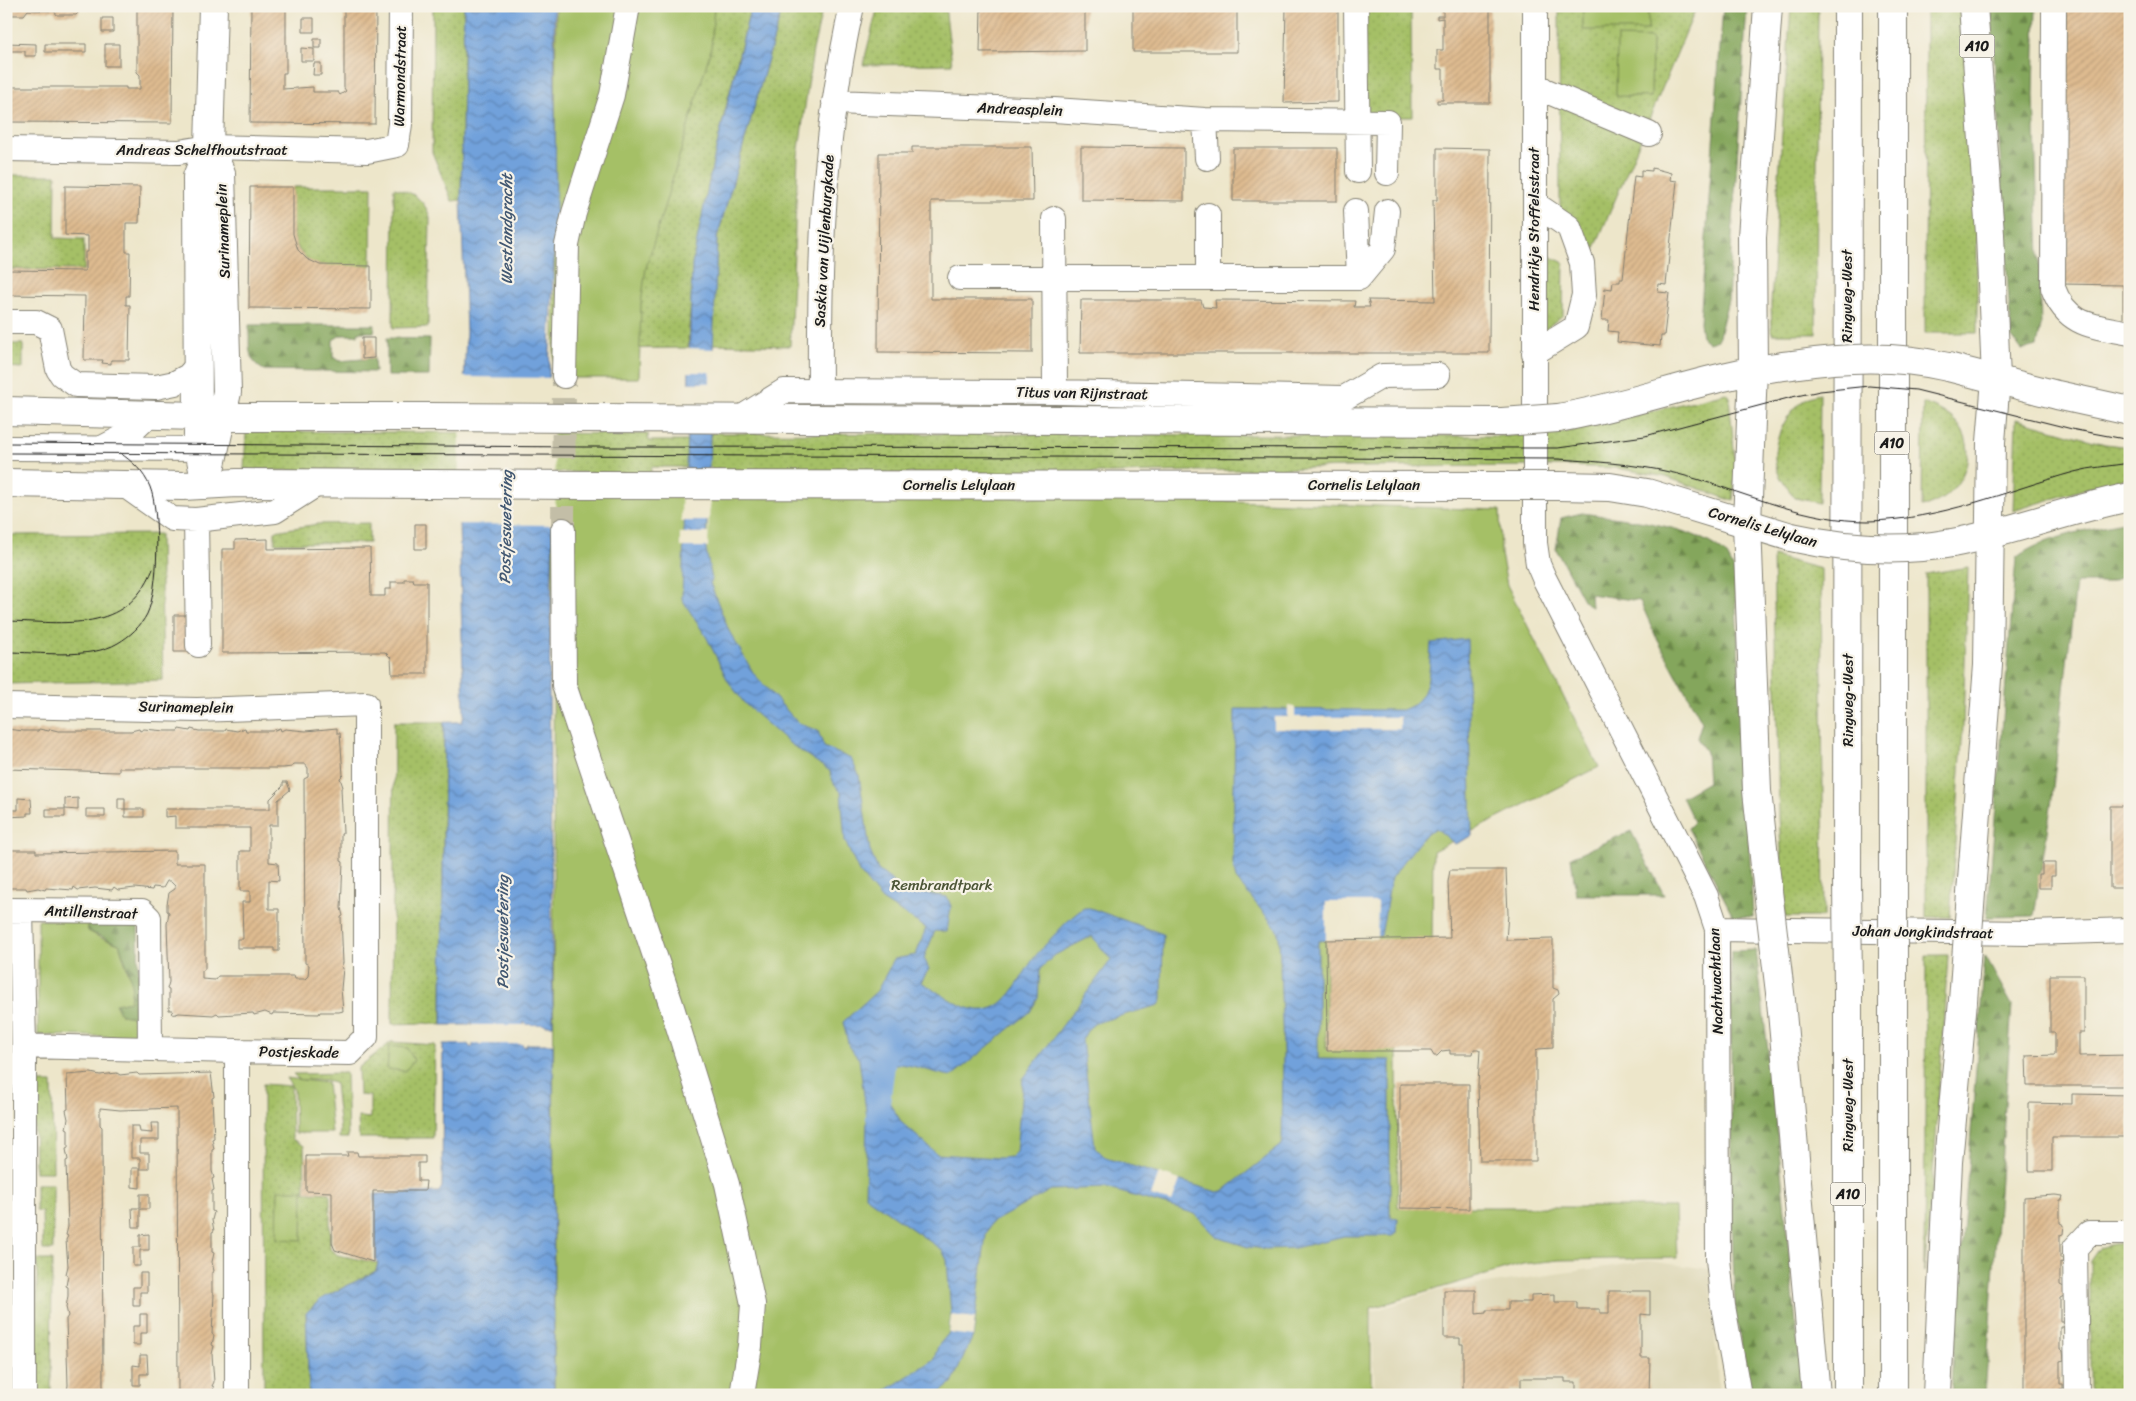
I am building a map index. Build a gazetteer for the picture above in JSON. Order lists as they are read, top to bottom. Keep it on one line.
{"streets":{"main road":["A10","Surinameplein","Ringweg-West","Cornelis Lelylaan"],"street":["Warmondstraat","Andreasplein","Andreas Schelfhoutstraat","Hendrikje Stoffelsstraat","Saskia van Uijlenburgkade","Titus van Rijnstraat","Antillenstraat","Johan Jongkindstraat","Nachtwachtlaan","Postjeskade"]},"crossings":[["Warmondstraat","Andreas Schelfhoutstraat"],["Andreasplein","Saskia van Uijlenburgkade"],["Andreas Schelfhoutstraat","Surinameplein"],["Hendrikje Stoffelsstraat","Nachtwachtlaan"],["Surinameplein","Postjeskade"],["Saskia van Uijlenburgkade","Titus van Rijnstraat"],["Johan Jongkindstraat","Nachtwachtlaan"]],"water":["Westlandgracht","Postjeswetering"],"parks":["Rembrandtpark"]}
